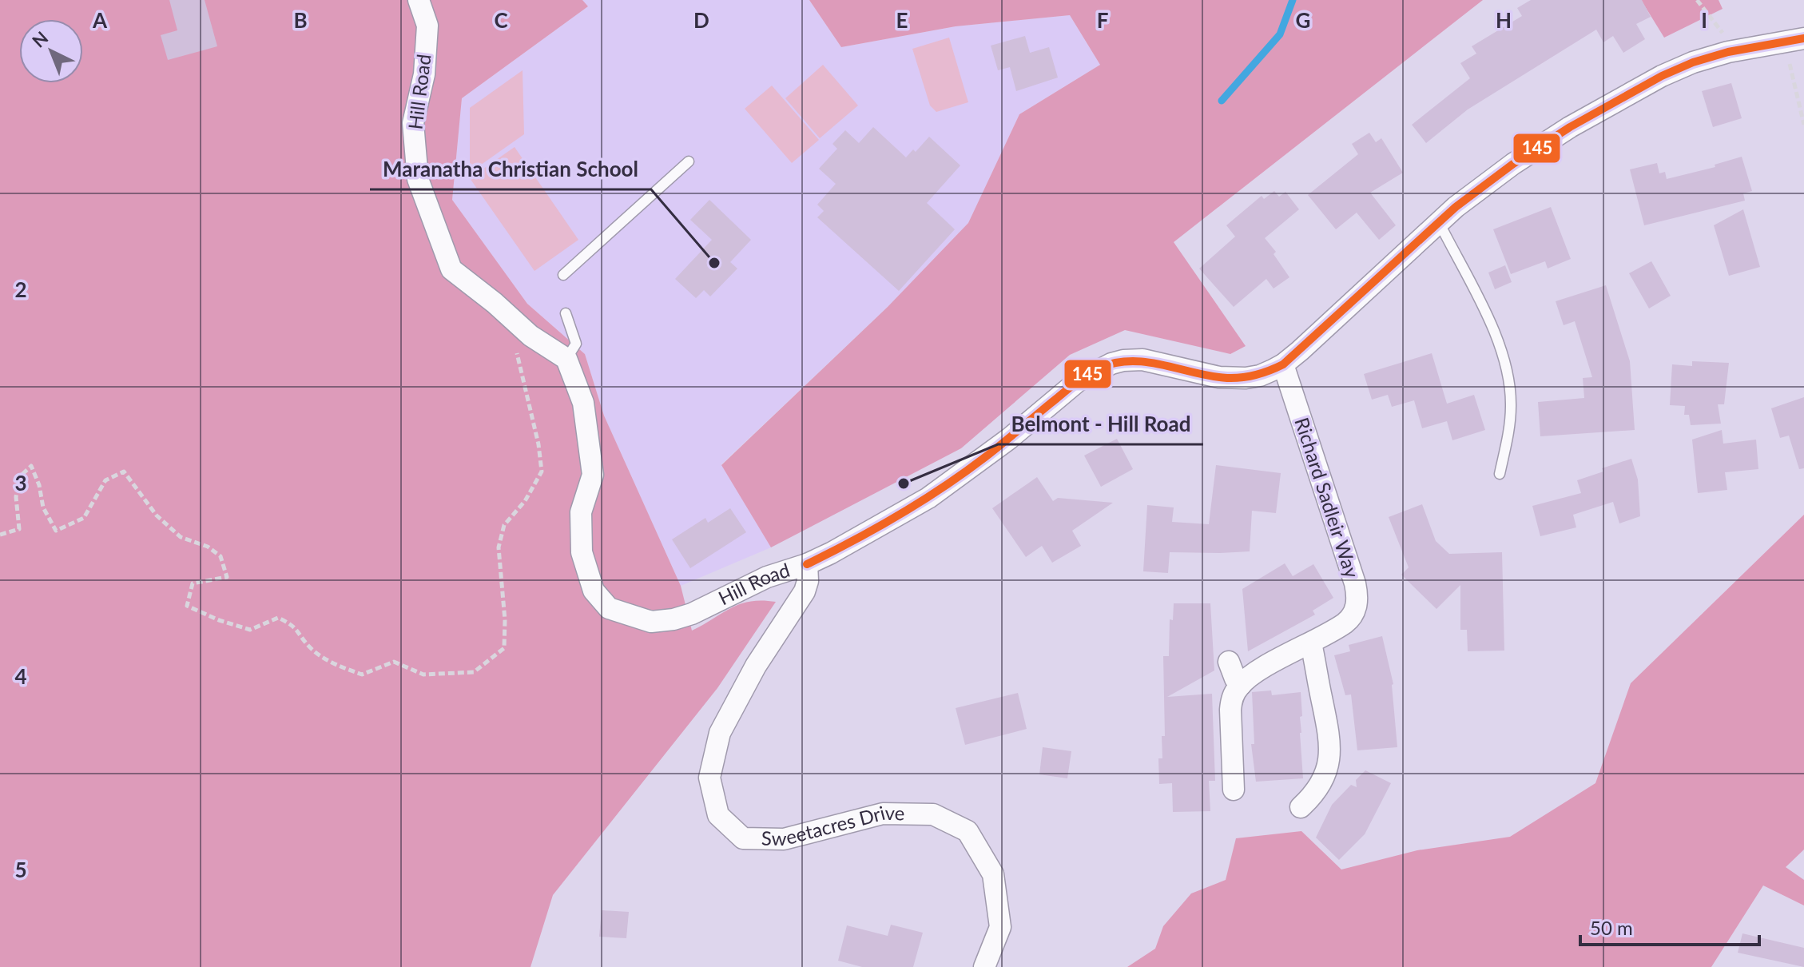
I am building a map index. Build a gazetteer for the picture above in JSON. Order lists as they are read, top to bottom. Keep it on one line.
{"streets":{"street":["Hill Road","Richard Sadleir Way","Sweetacres Drive"]},"crossings":[["Hill Road","Richard Sadleir Way"],["Hill Road","Sweetacres Drive"]],"places":["Maranatha Christian School","Belmont - Hill Road"],"lines":["transit line 145"],"scale_bar":"50 m","north":"top left","grid":{"columns":["A","B","C","D","E","F","G","H","I"],"rows":["2","3","4","5"]}}
